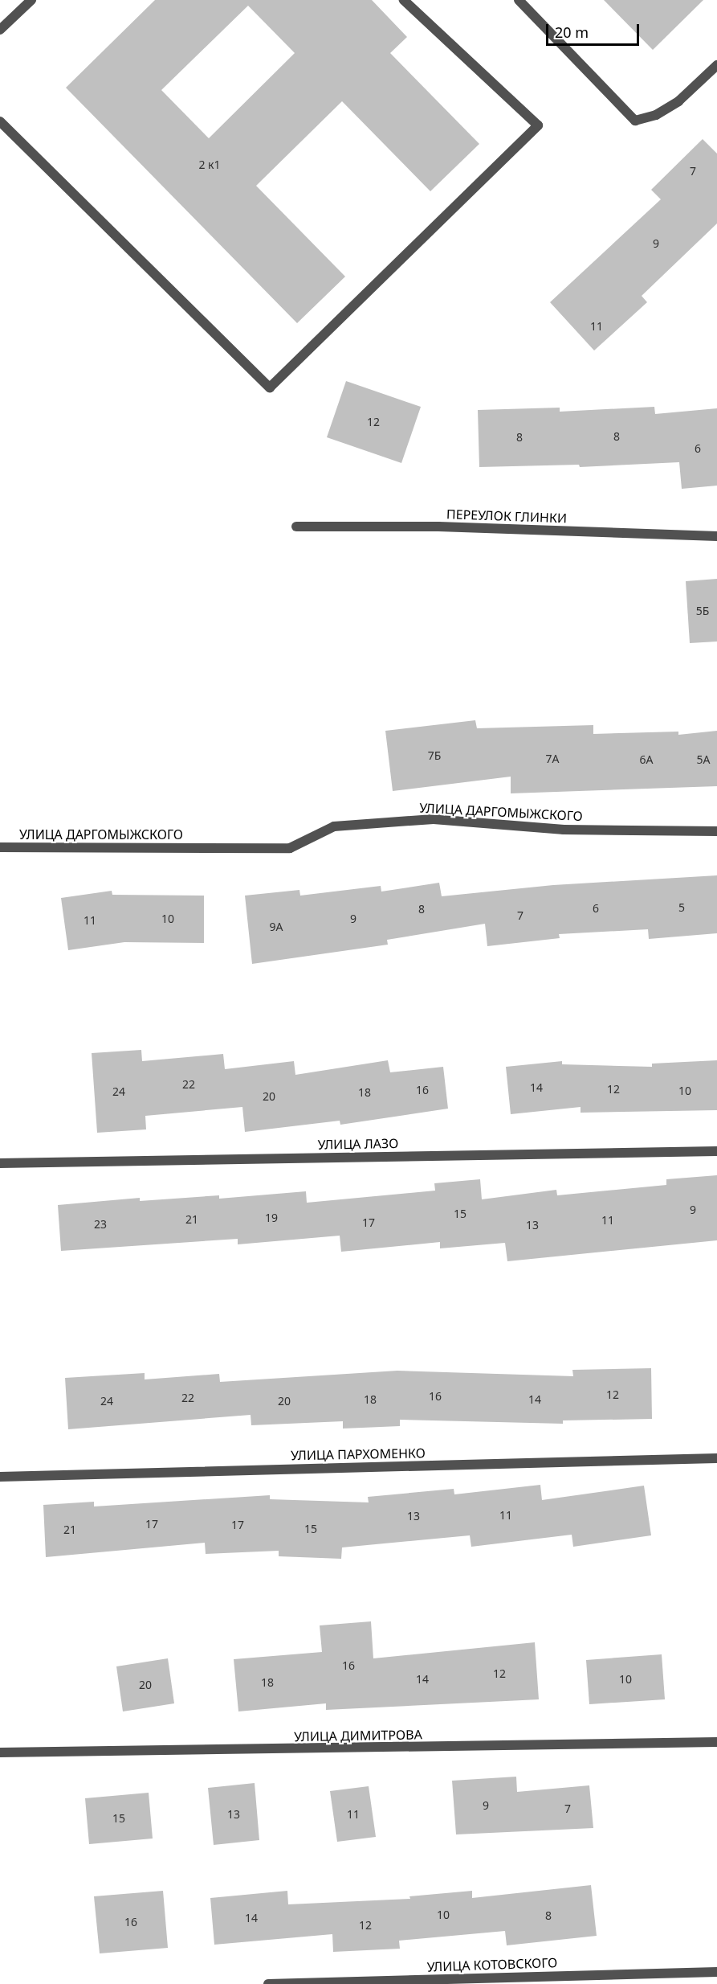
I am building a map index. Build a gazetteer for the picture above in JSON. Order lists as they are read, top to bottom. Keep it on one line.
{"streets":{"street":["ПЕРЕУЛОК ГЛИНКИ","УЛИЦА ДАРГОМЫЖСКОГО","УЛИЦА ЛАЗО","УЛИЦА ПАРХОМЕНКО","УЛИЦА ДИМИТРОВА","УЛИЦА КОТОВСКОГО"]},"house_numbers":["2 к1","7","9","11","12","8","8","6","5Б","7Б","7А","6А","5А","5","6","8","7","10","9","11","9А","22","14","12","16","10","24","18","20","9","15","19","21","11","17","23","13","12","16","22","18","14","24","20","11","13","17","17","15","21","16","12","14","10","18","20","9","7","13","11","15","10","8","14","16","12"],"scale_bar":"20 m"}
